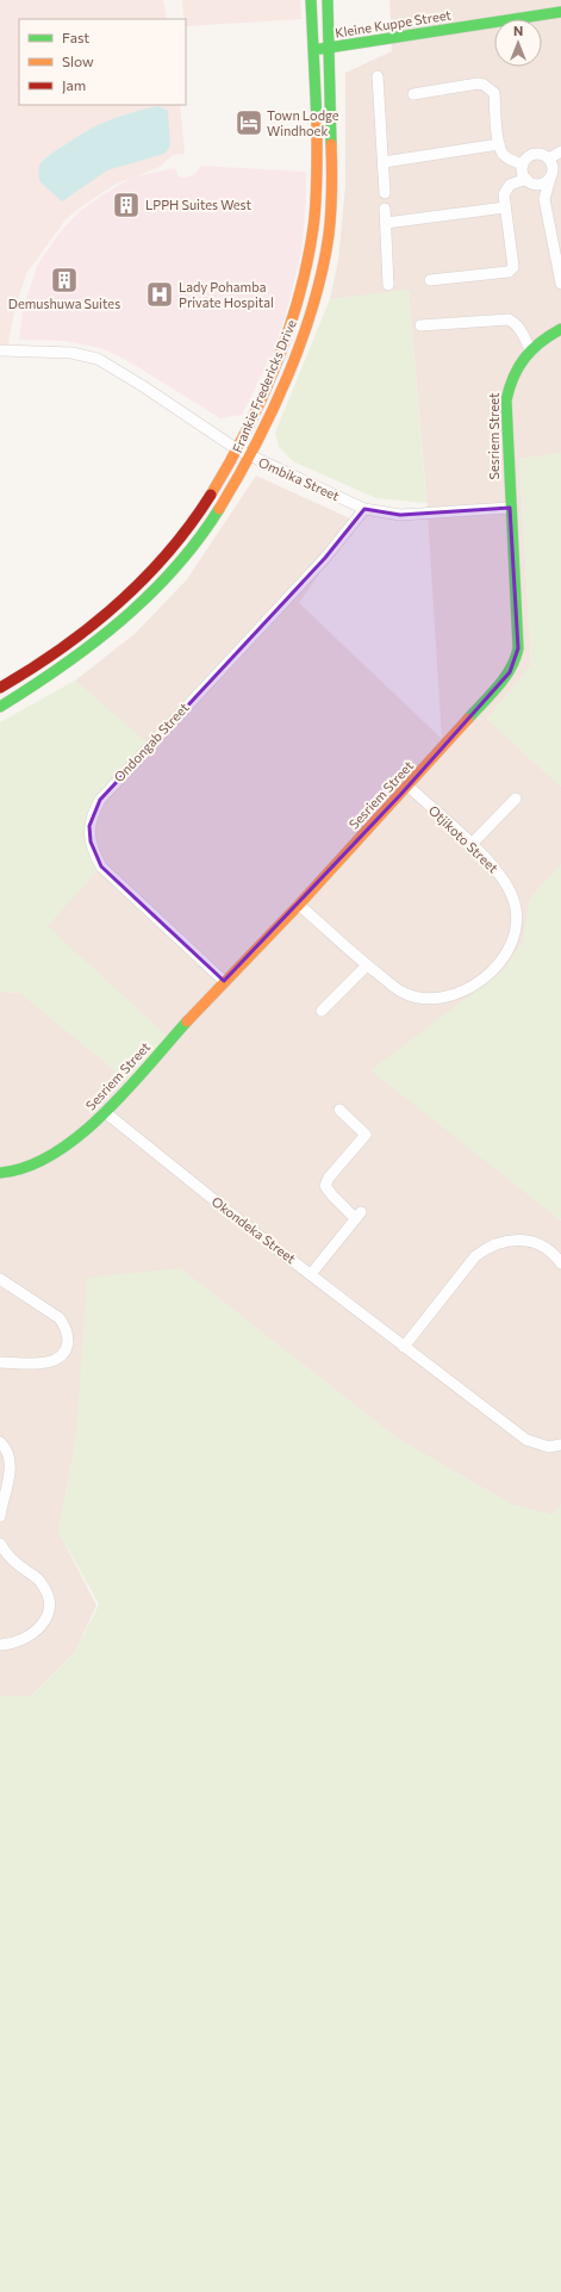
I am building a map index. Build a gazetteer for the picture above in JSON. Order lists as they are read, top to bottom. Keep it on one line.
{"streets":{"main road":["Kleine Kuppe Street","Frankie Fredericks Drive","Sesriem Street"],"street":["Ombika Street","Ondongab Street","Otjikoto Street","Okondeka Street"]},"crossings":[["Kleine Kuppe Street","Frankie Fredericks Drive"],["Frankie Fredericks Drive","Ombika Street"],["Sesriem Street","Ombika Street"],["Sesriem Street","Ondongab Street"],["Sesriem Street","Otjikoto Street"],["Sesriem Street","Okondeka Street"],["Ombika Street","Ondongab Street"]],"places":{"hotel":["Town Lodge Windhoek"],"building":["LPPH Suites West","Demushuwa Suites"],"hospital":["Lady Pohamba Private Hospital"]},"legend":["Fast","Slow","Jam"],"north":"top"}
